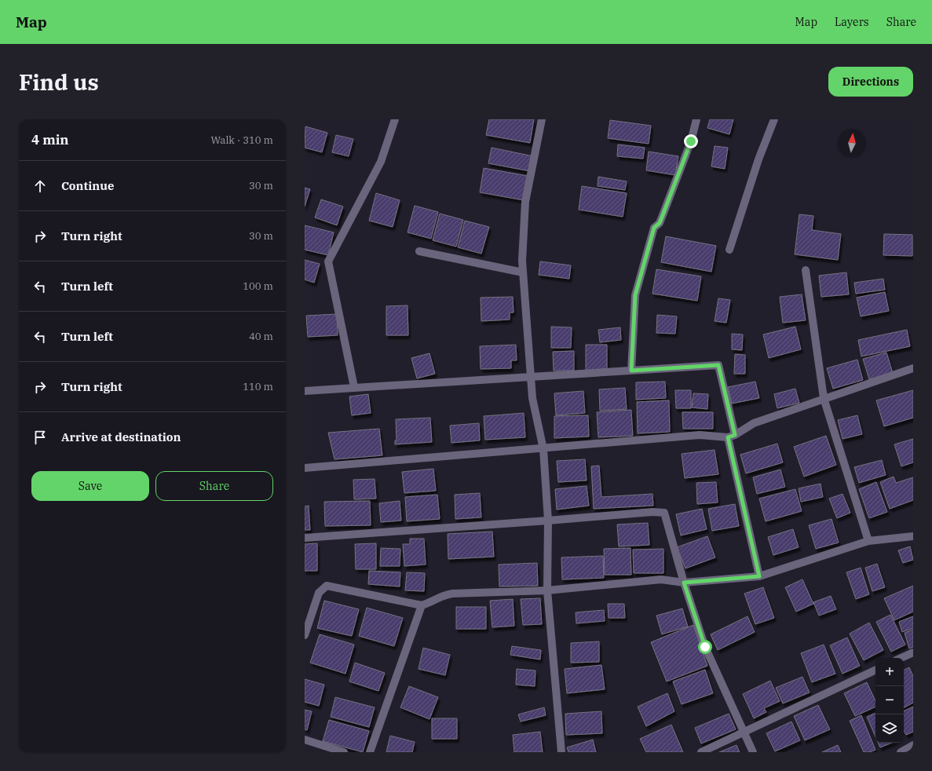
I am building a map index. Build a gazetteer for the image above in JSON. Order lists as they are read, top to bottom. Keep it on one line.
{"north":"top","page":{"header":"Map","nav":["Map","Layers","Share"],"buttons":["Directions",["Save","Share"]],"title":"Find us","heading":["4 min","Walk · 310 m"],"list":[["Continue","30 m"],["Turn right","30 m"],["Turn left","100 m"],["Turn left","40 m"],["Turn right","110 m"],"Arrive at destination"],"map_buttons":["+","−"]}}
